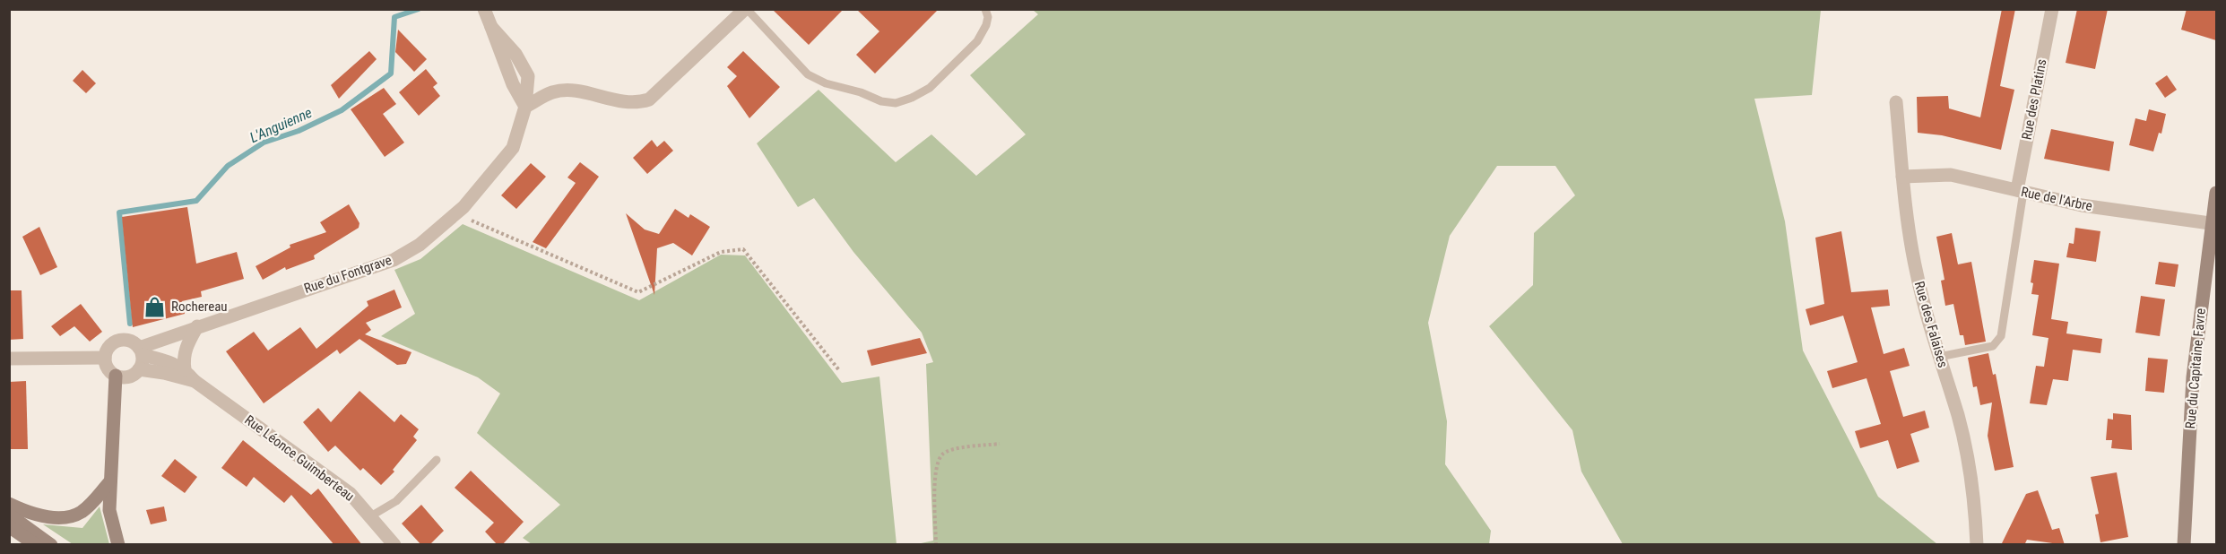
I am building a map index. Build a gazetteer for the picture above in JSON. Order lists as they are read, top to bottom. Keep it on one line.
{"streets":{"main road":["Rue du Capitaine Favre"],"street":["Rue des Platins","Rue de l'Arbre","Rue du Fontgrave","Rue des Falaises","Rue Léonce Guimberteau"]},"crossings":[["Rue des Platins","Rue de l'Arbre"],["Rue de l'Arbre","Rue des Falaises"],["Rue de l'Arbre","Rue du Capitaine Favre"],["Rue du Fontgrave","Rue Léonce Guimberteau"]],"water":["L'Anguienne"],"places":{"shop":["Rochereau"]}}
